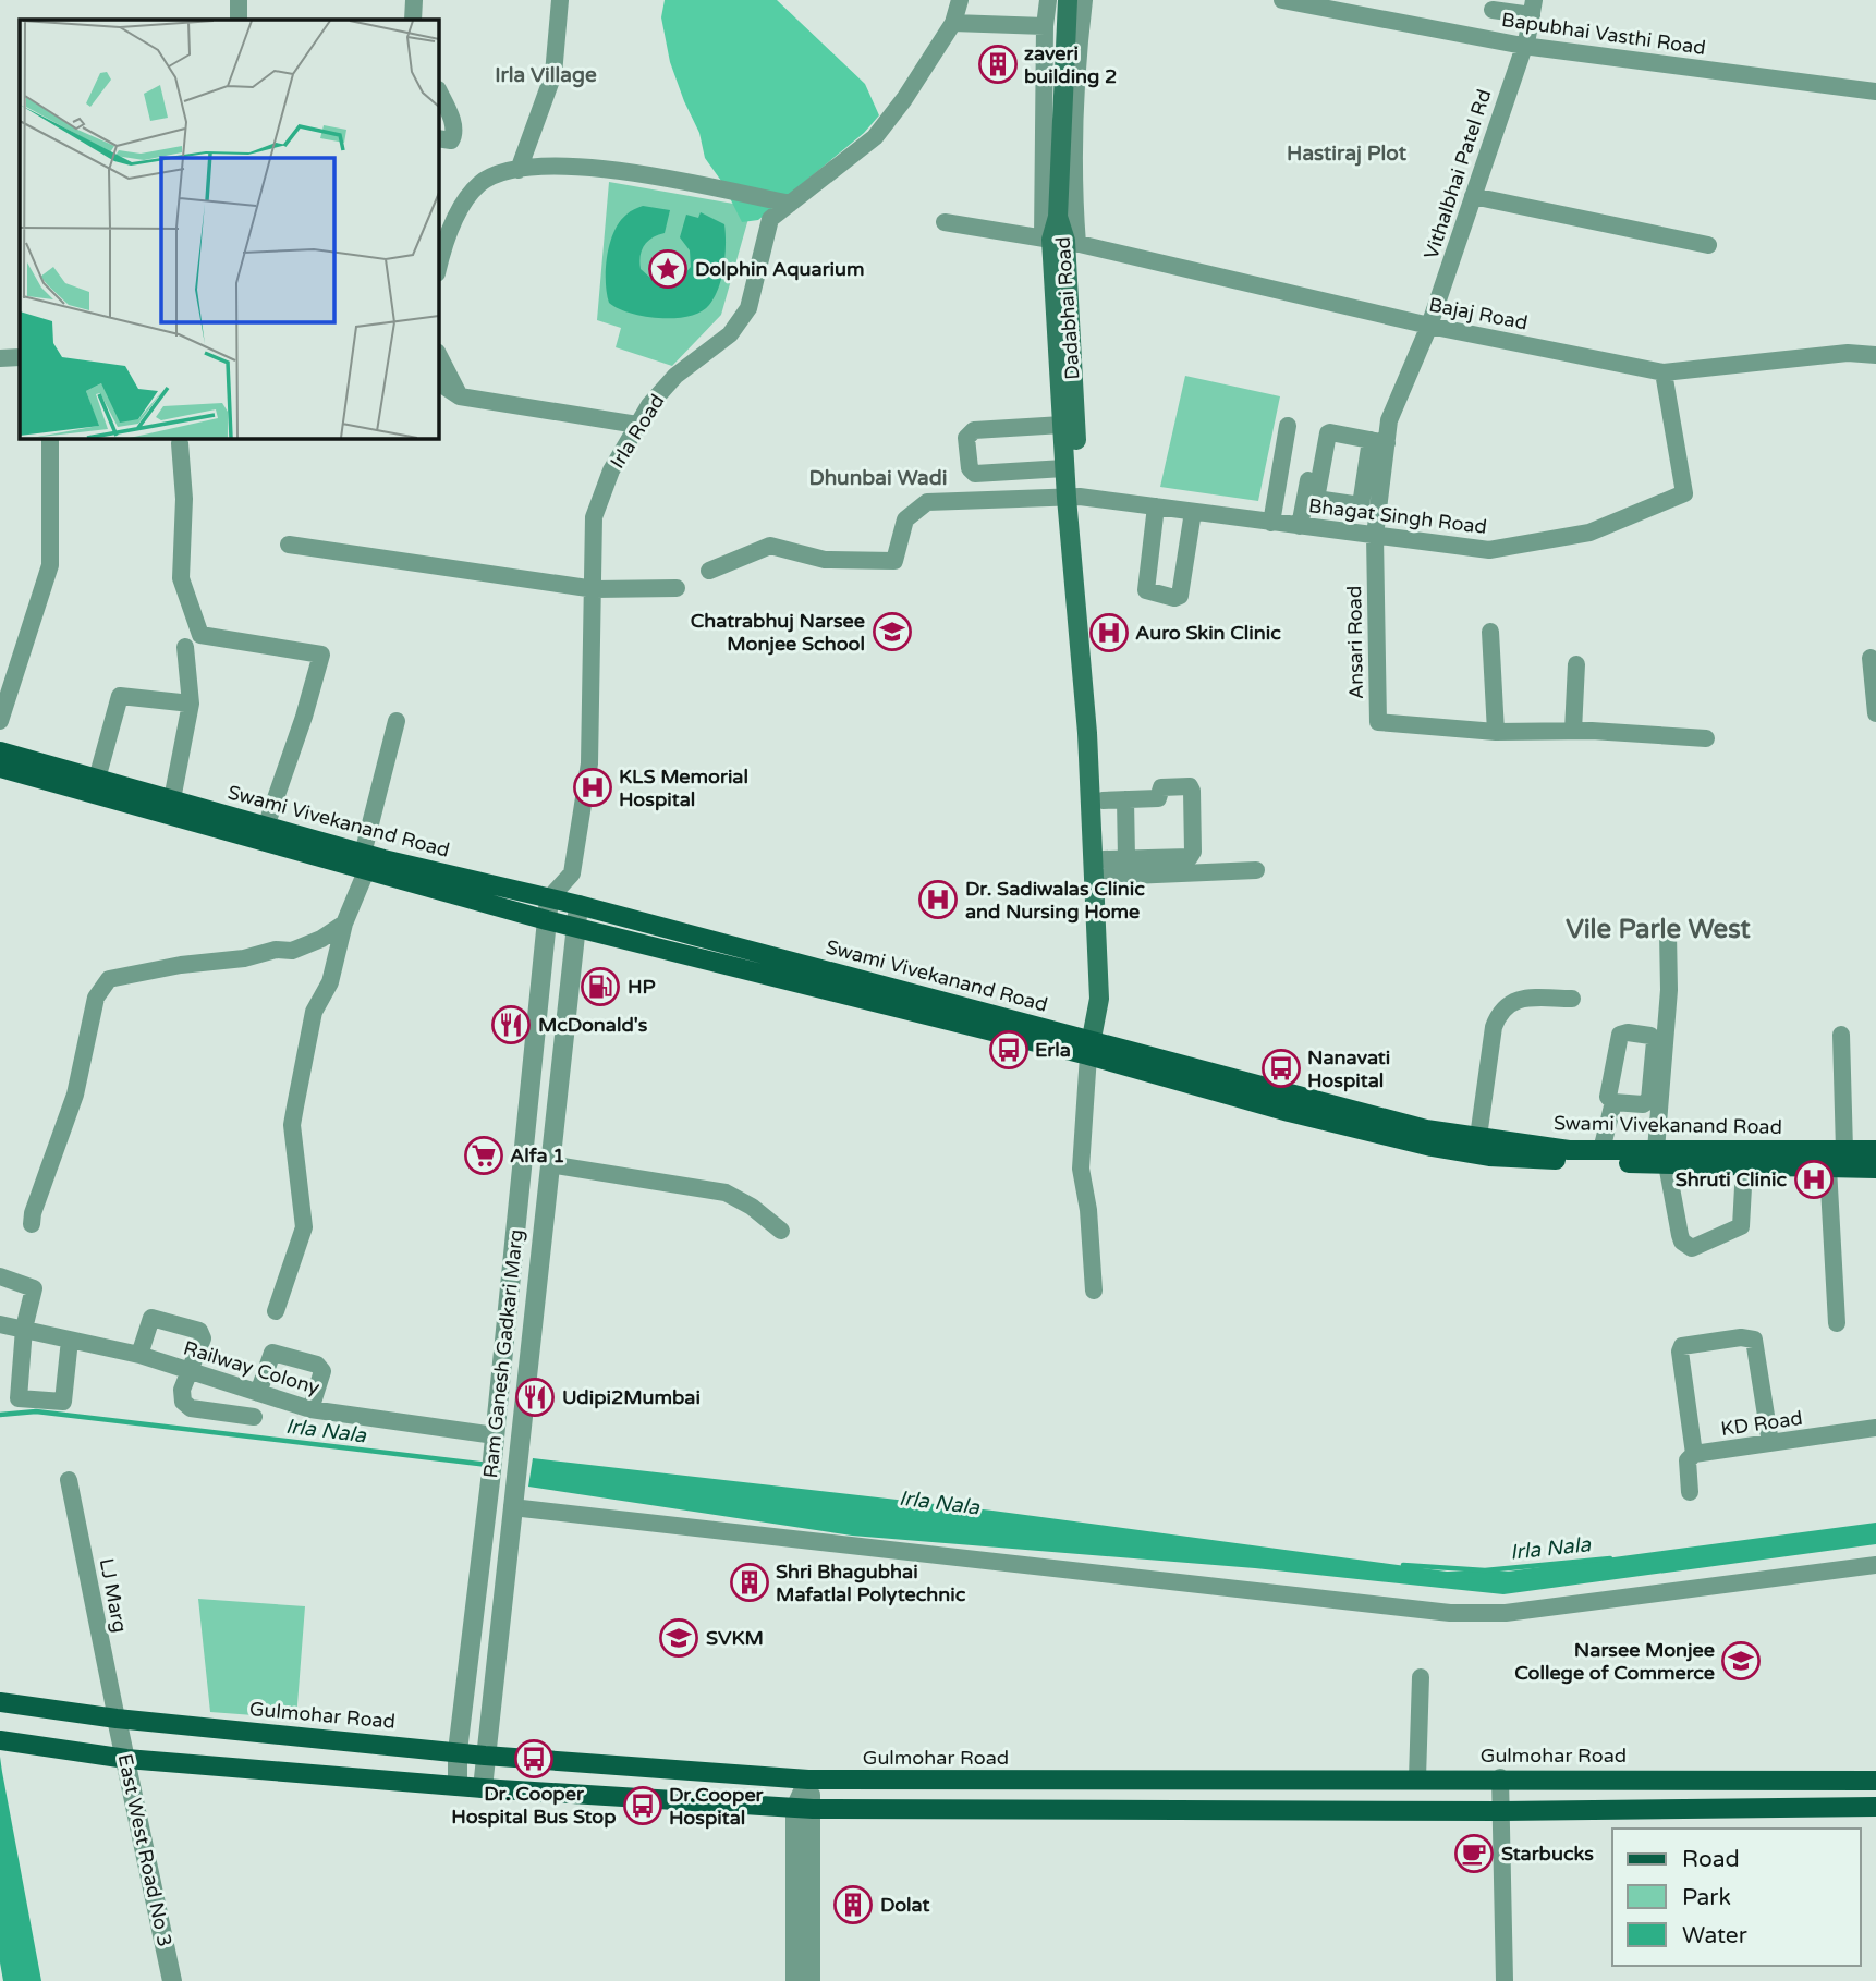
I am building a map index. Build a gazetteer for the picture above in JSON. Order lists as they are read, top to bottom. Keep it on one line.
{"streets":{"main road":["Dadabhai Road","Swami Vivekanand Road","Gulmohar Road"],"street":["Bapubhai Vasthi Road","Vithalbhai Patel Rd","Bajaj Road","Irla Road","Bhagat Singh Road","Ansari Road","Ram Ganesh Gadkari Marg","Railway Colony","KD Road","LJ Marg","East West Road No 3"]},"crossings":[["Bapubhai Vasthi Road","Vithalbhai Patel Rd"],["Vithalbhai Patel Rd","Bajaj Road"],["Vithalbhai Patel Rd","Bhagat Singh Road"],["Vithalbhai Patel Rd","Ansari Road"],["Dadabhai Road","Bajaj Road"],["Dadabhai Road","Bhagat Singh Road"],["Dadabhai Road","Swami Vivekanand Road"],["Bajaj Road","Bhagat Singh Road"],["Bhagat Singh Road","Ansari Road"],["Swami Vivekanand Road","Ram Ganesh Gadkari Marg"],["Ram Ganesh Gadkari Marg","Railway Colony"],["Ram Ganesh Gadkari Marg","Gulmohar Road"],["LJ Marg","Gulmohar Road"],["LJ Marg","East West Road No 3"],["Gulmohar Road","East West Road No 3"]],"districts":["Irla Village","Hastiraj Plot","Dhunbai Wadi","Vile Parle West"],"water":["Irla Nala"],"places":{"building":["zaveri building 2","Shri Bhagubhai Mafatlal Polytechnic","Dolat"],"place":["Dolphin Aquarium"],"school or university":["Chatrabhuj Narsee Monjee School","SVKM","Narsee Monjee College of Commerce"],"hospital":["Auro Skin Clinic","KLS Memorial Hospital","Dr. Sadiwalas Clinic and Nursing Home","Shruti Clinic"],"fuel station":["HP"],"restaurant":["McDonald's","Udipi2Mumbai"],"bus stop":["Erla","Nanavati Hospital","Dr. Cooper Hospital Bus Stop","Dr.Cooper Hospital"],"supermarket":["Alfa 1"],"cafe":["Starbucks"]},"legend":["Road","Park","Water"]}
